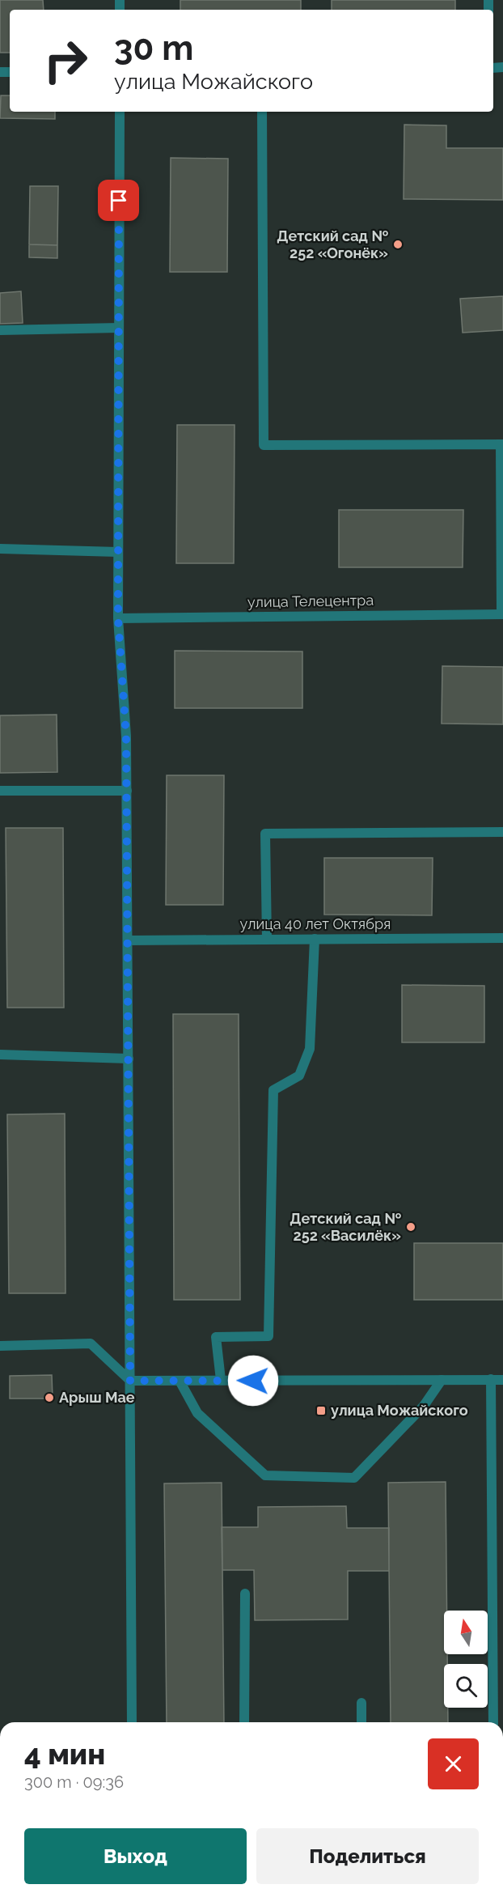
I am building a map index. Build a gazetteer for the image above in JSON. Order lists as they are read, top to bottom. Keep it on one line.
{"streets":{"street":["улица Телецентра","улица 40 лет Октября"]},"places":{"other":["Детский сад № 252 «Огонёк»","Детский сад № 252 «Василёк»","Арыш Мае"],"transit":["улица Можайского"]},"north":"top","page":{"turn":["30 m","улица Можайского"],"heading":["4 мин","300 m · 09:36"],"buttons":["Выход","Поделиться"]}}
